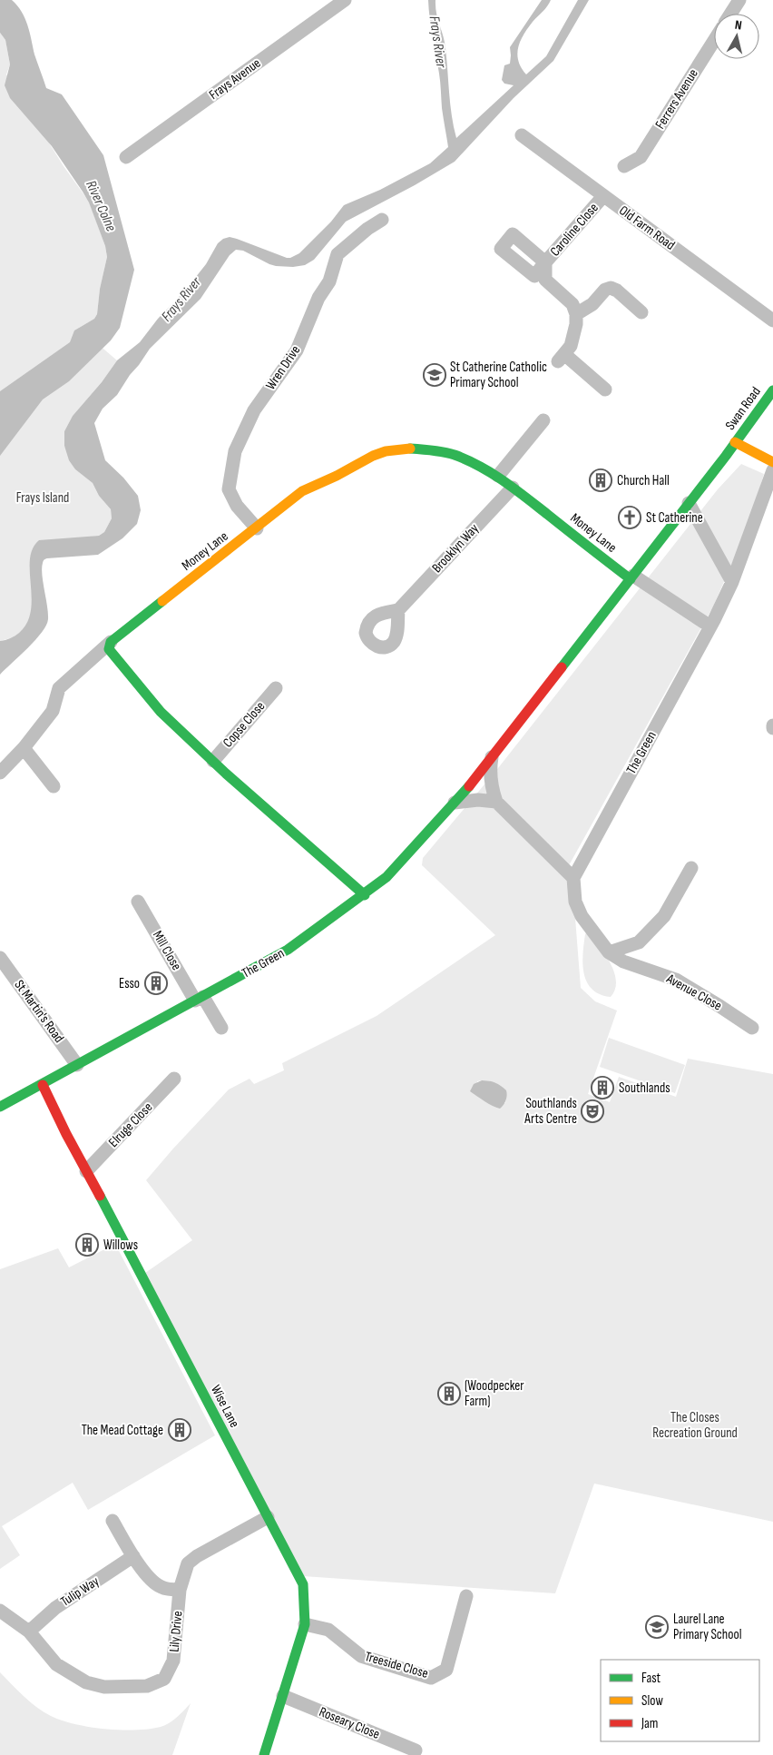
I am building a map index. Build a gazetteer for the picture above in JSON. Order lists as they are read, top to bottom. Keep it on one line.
{"streets":{"street":["Frays Avenue","Ferrers Avenue","Old Farm Road","Caroline Close","Wren Drive","Swan Road","Money Lane","Brooklyn Way","Copse Close","The Green","Mill Close","Avenue Close","St Martin's Road","Elruge Close","Wise Lane","Tulip Way","Lily Drive","Treeside Close","Roseary Close"]},"crossings":[["Old Farm Road","Caroline Close"],["Wren Drive","Money Lane"],["Swan Road","The Green"],["Money Lane","Brooklyn Way"],["Money Lane","The Green"],["The Green","Mill Close"],["The Green","St Martin's Road"],["The Green","Wise Lane"],["Elruge Close","Wise Lane"],["Wise Lane","Lily Drive"],["Wise Lane","Treeside Close"],["Wise Lane","Roseary Close"],["Tulip Way","Lily Drive"]],"water":["Frays River","River Colne"],"parks":["Frays Island","The Closes Recreation Ground"],"places":{"school or university":["St Catherine Catholic Primary School","Laurel Lane Primary School"],"building":["Church Hall","Esso","Southlands","Willows","(Woodpecker Farm)","The Mead Cottage"],"church":["St Catherine"],"theatre":["Southlands Arts Centre"]},"legend":["Fast","Slow","Jam"],"north":"top"}
